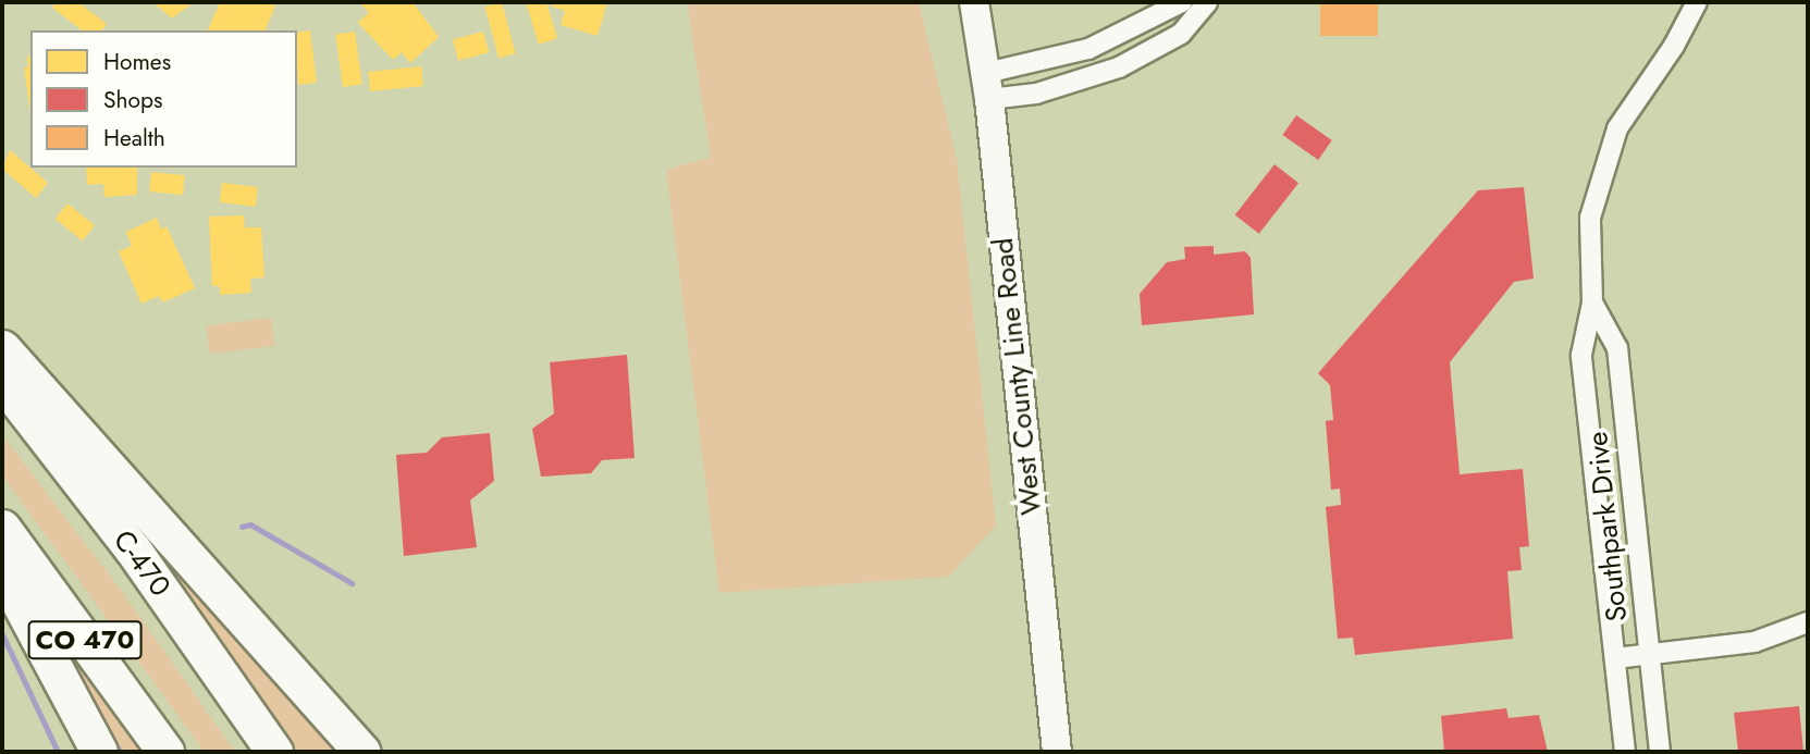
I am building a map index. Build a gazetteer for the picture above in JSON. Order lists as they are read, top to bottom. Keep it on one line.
{"streets":{"highway":["C-470","CO 470"],"main road":["West County Line Road"],"street":["Southpark Drive"]},"legend":["Homes","Shops","Health"]}
